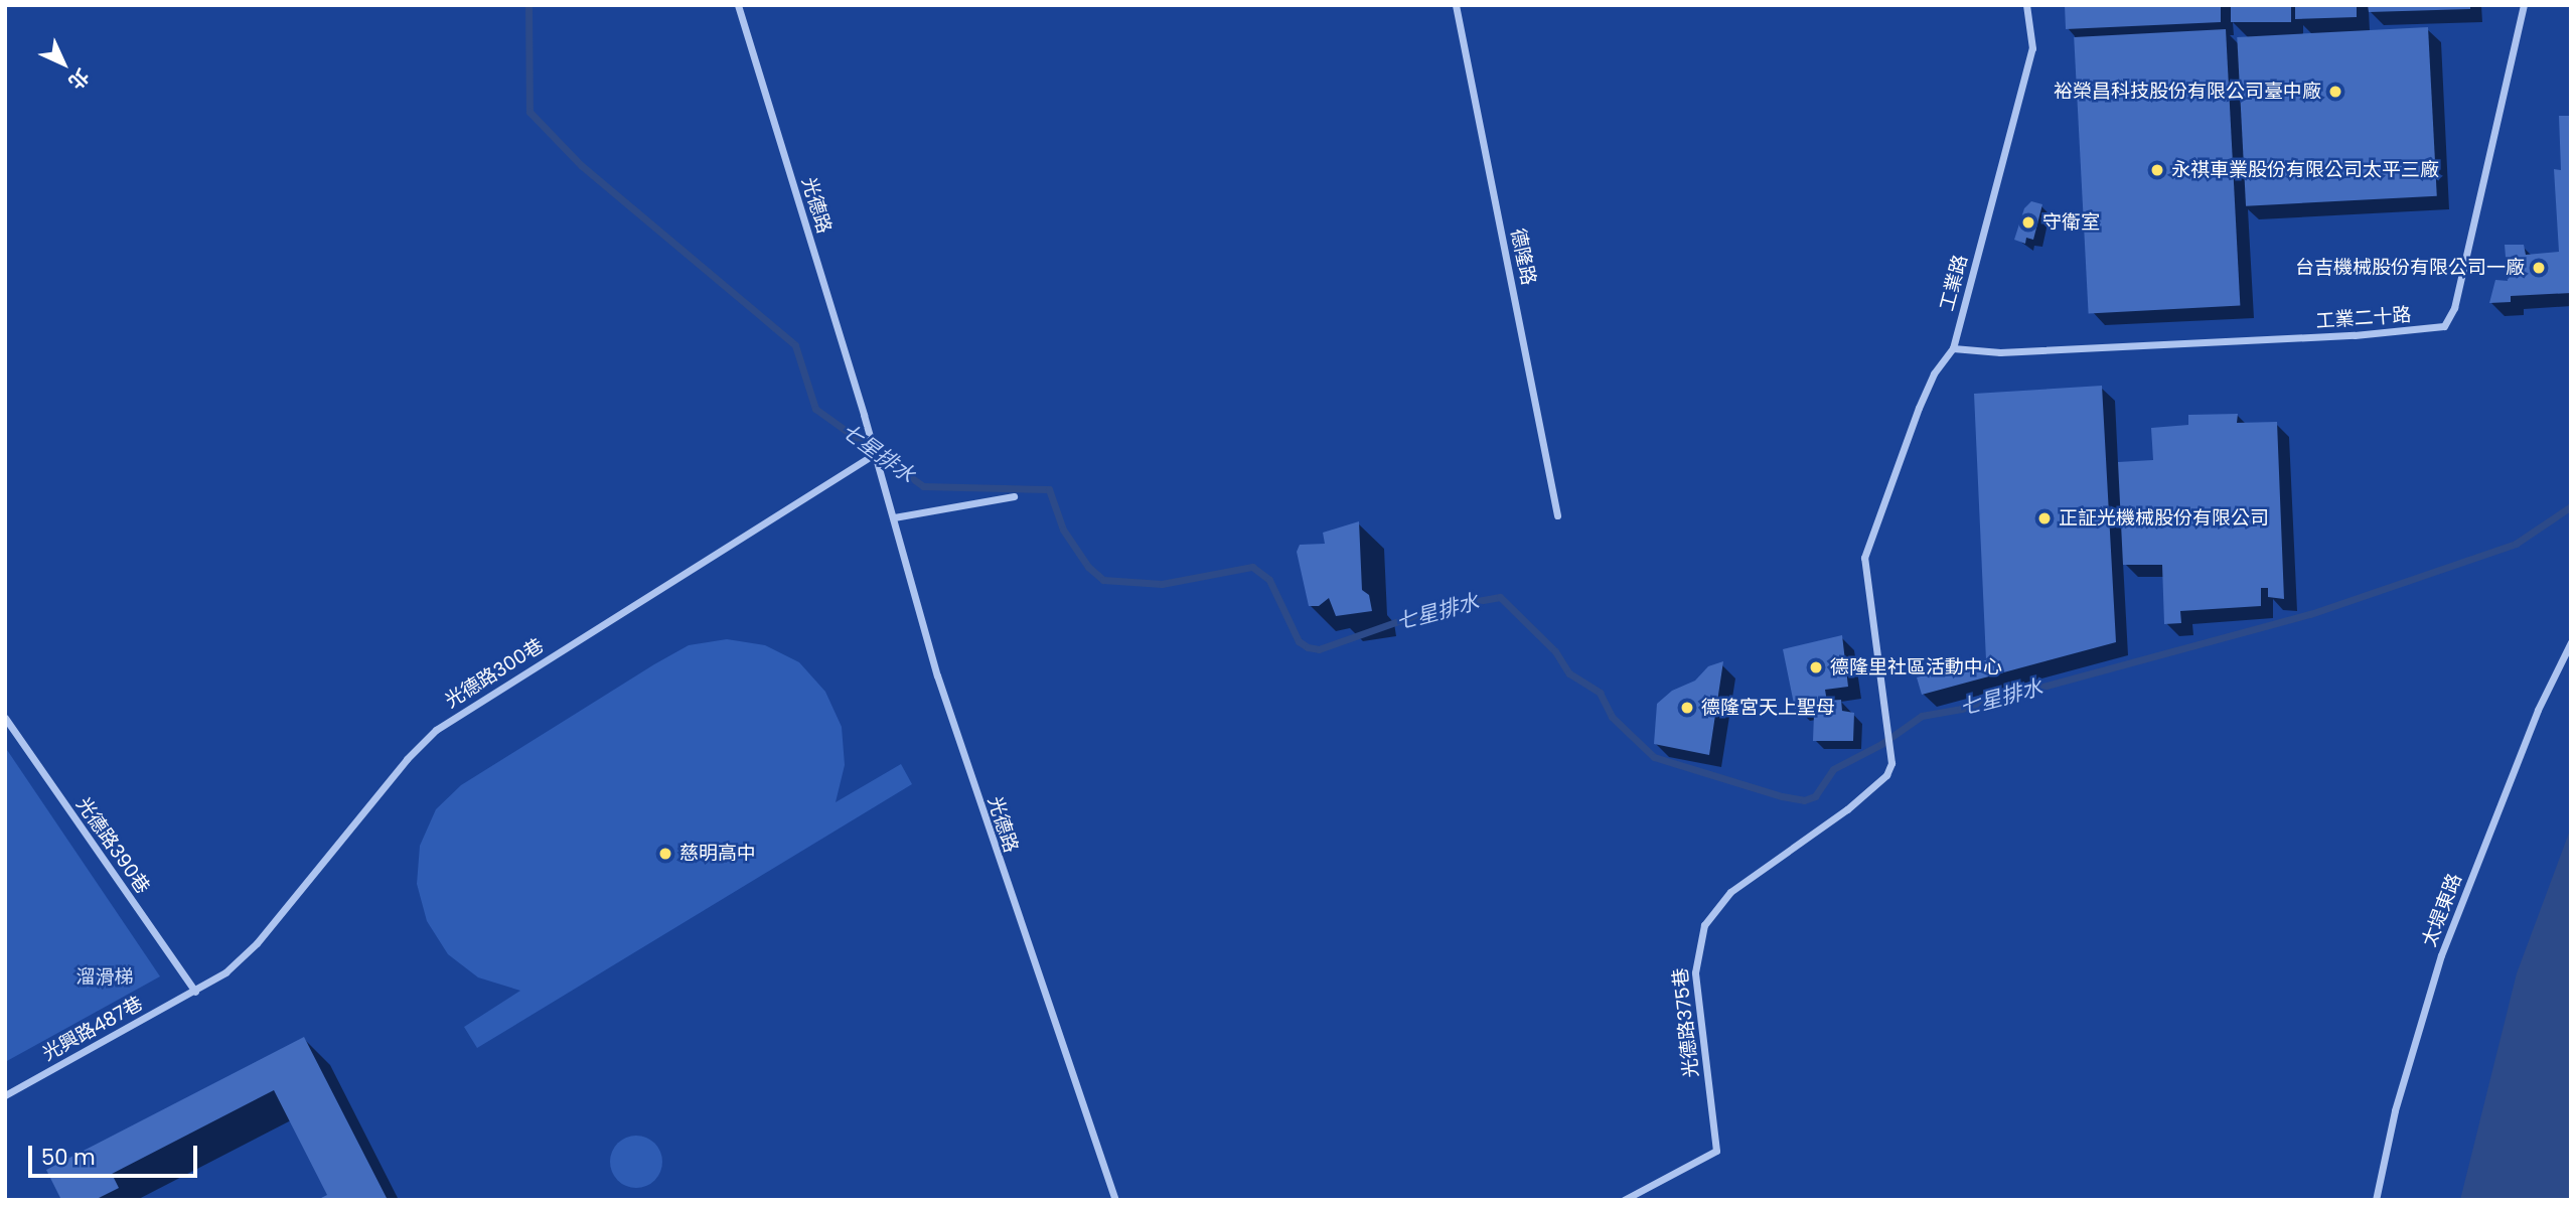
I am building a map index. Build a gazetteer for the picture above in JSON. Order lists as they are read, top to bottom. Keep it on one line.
{"streets":{"street":["光德路","德隆路","工業路","工業二十路","光德路300巷","光德路390巷","太堤東路","光德路375巷","光興路487巷"]},"crossings":[["光德路","光德路300巷"],["工業路","工業二十路"],["工業路","光德路375巷"],["光德路300巷","光德路390巷"],["光德路300巷","光興路487巷"],["光德路390巷","光興路487巷"]],"water":["七星排水"],"parks":["溜滑梯"],"places":["裕榮昌科技股份有限公司臺中廠","永祺車業股份有限公司太平三廠","守衛室","台吉機械股份有限公司一廠","正証光機械股份有限公司","德隆里社區活動中心","德隆宮天上聖母","慈明高中"],"scale_bar":"50 m","north":"bottom right"}
